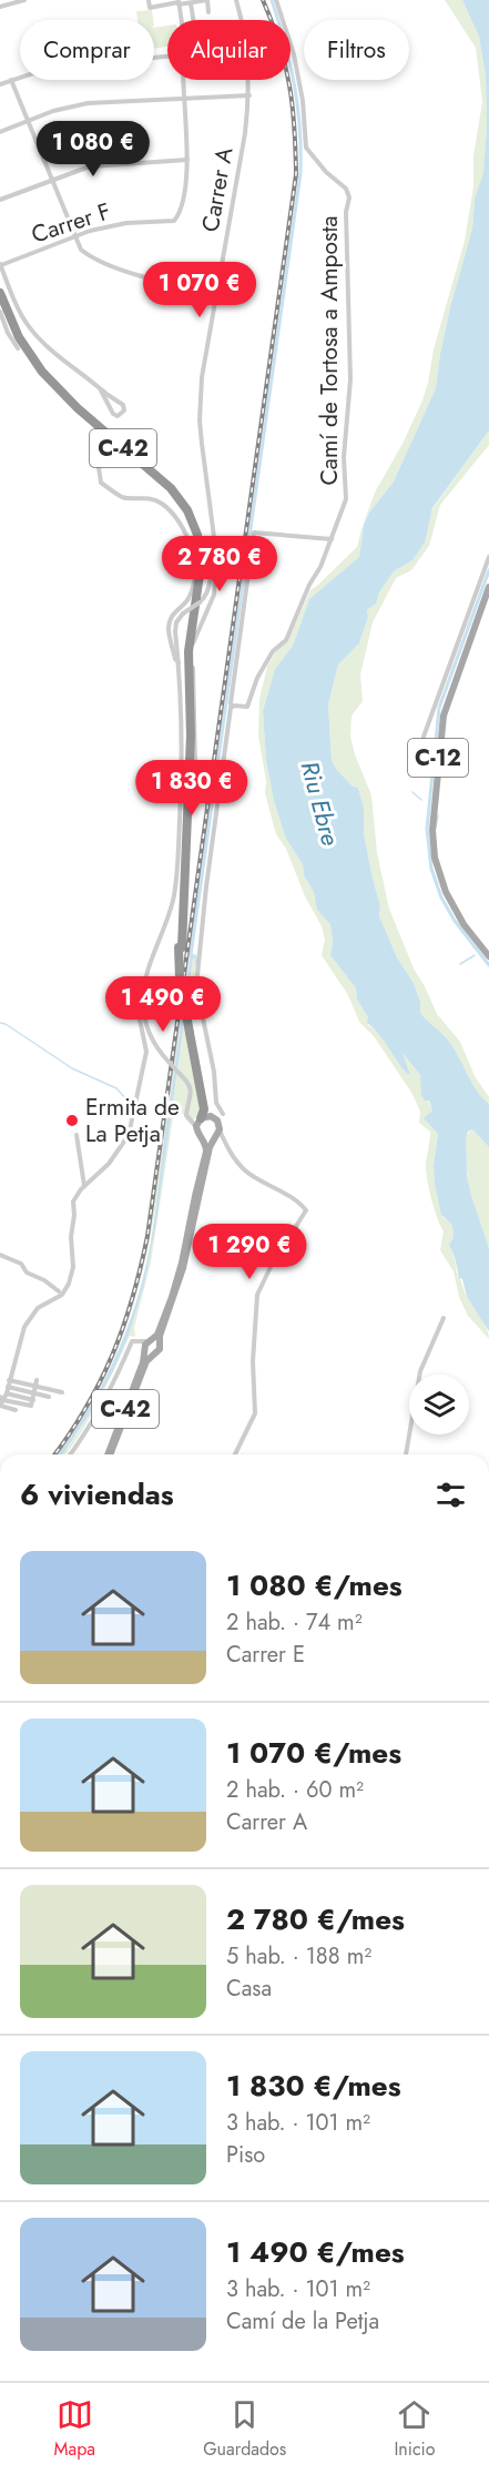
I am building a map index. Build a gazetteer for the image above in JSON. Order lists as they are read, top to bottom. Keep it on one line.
{"streets":{"highway":["C-42"],"main road":["C-12"],"street":["Carrer A","Carrer F","Camí de Tortosa a Amposta"]},"water":["Riu Ebre"],"places":["Ermita de La Petja"],"page":{"chip":["Comprar","Alquilar","Filtros"],"price":["1 080 €","1 070 €","2 780 €","1 830 €","1 490 €","1 290 €"],"heading":"6 viviendas","list":[{"name":"1 080 €/mes","note":"2 hab. · 74 m² · Carrer E"},{"name":"1 070 €/mes","note":"2 hab. · 60 m² · Carrer A"},{"name":"2 780 €/mes","note":"5 hab. · 188 m² · Casa"},{"name":"1 830 €/mes","note":"3 hab. · 101 m² · Piso"},{"name":"1 490 €/mes","note":"3 hab. · 101 m² · Camí de la Petja"}],"tabs":["Mapa","Guardados","Inicio"]}}
